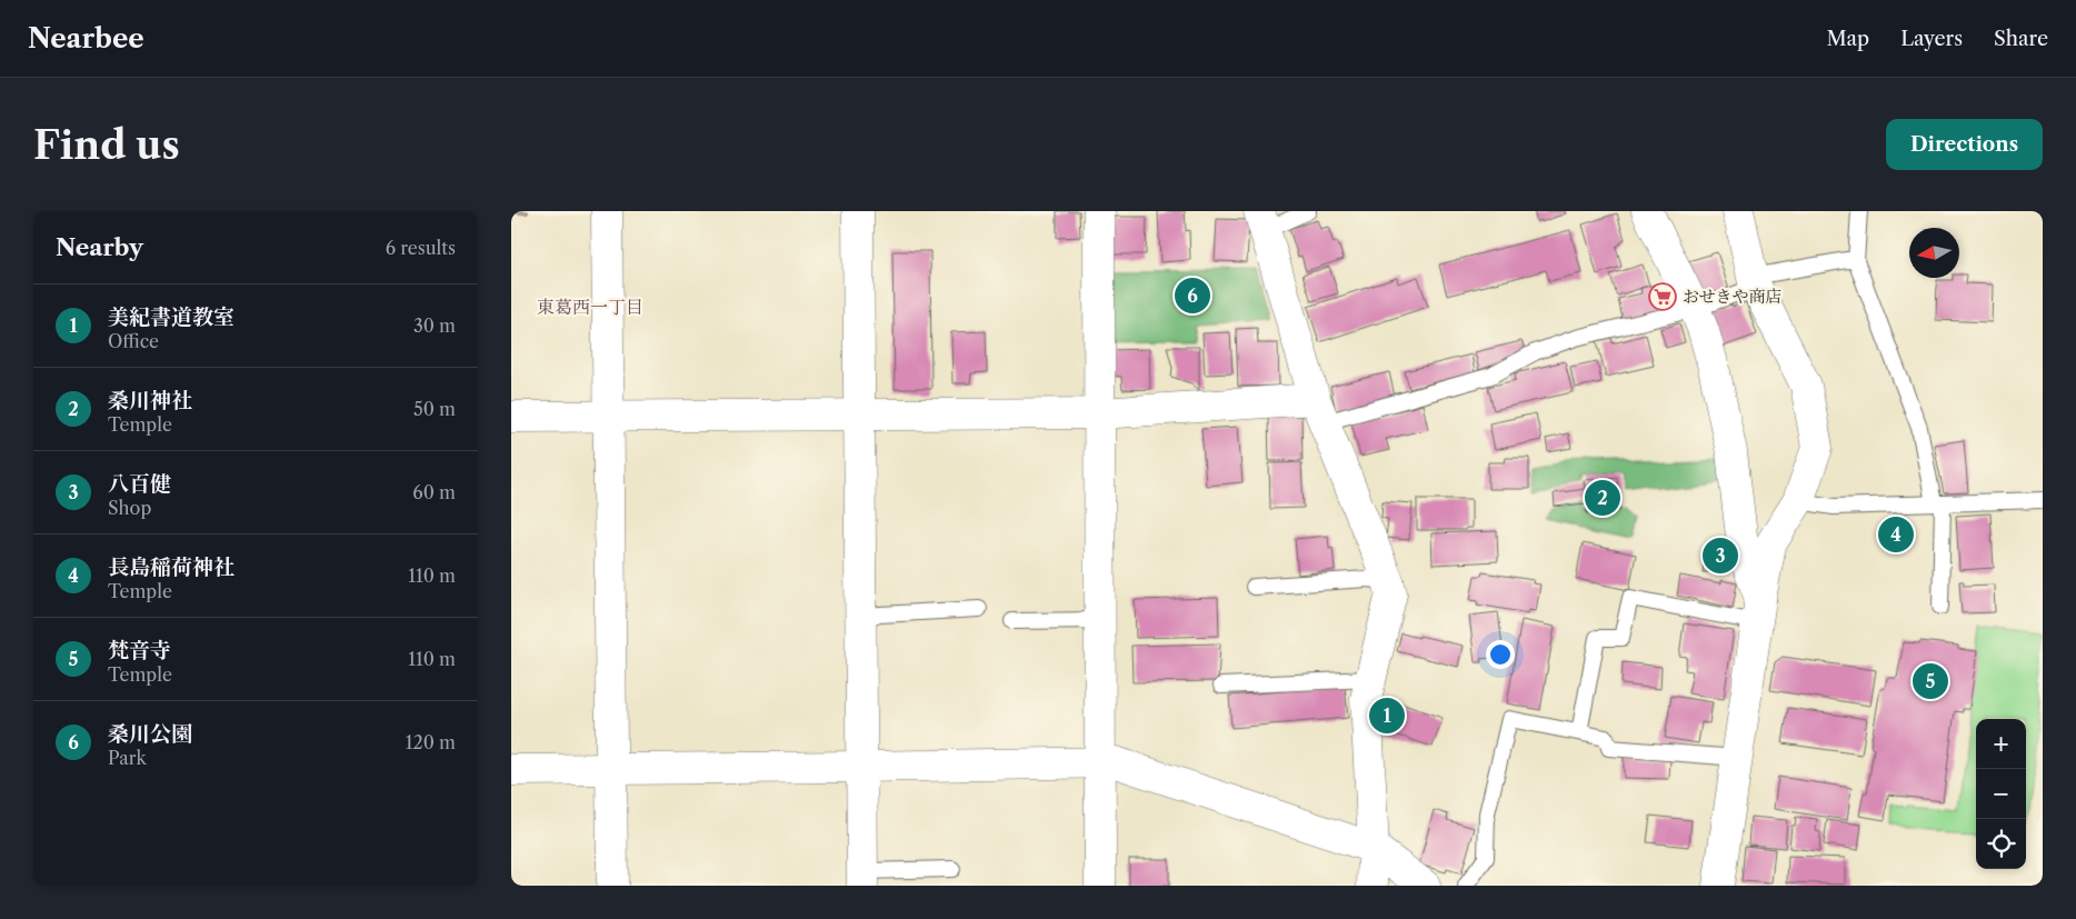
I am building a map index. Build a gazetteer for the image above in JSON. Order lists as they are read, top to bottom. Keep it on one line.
{"districts":["東葛西一丁目"],"places":{"supermarket":["おせきや商店"]},"north":"left","page":{"header":"Nearbee","nav":["Map","Layers","Share"],"buttons":"Directions","title":"Find us","heading":["Nearby","6 results"],"pins":["6","2","4","3","5","1"],"list":[{"mark":"1","name":"美紀書道教室","note":"Office","value":"30 m"},{"mark":"2","name":"桑川神社","note":"Temple","value":"50 m"},{"mark":"3","name":"八百健","note":"Shop","value":"60 m"},{"mark":"4","name":"長島稲荷神社","note":"Temple","value":"110 m"},{"mark":"5","name":"梵音寺","note":"Temple","value":"110 m"},{"mark":"6","name":"桑川公園","note":"Park","value":"120 m"}],"map_buttons":["+","−"]}}
